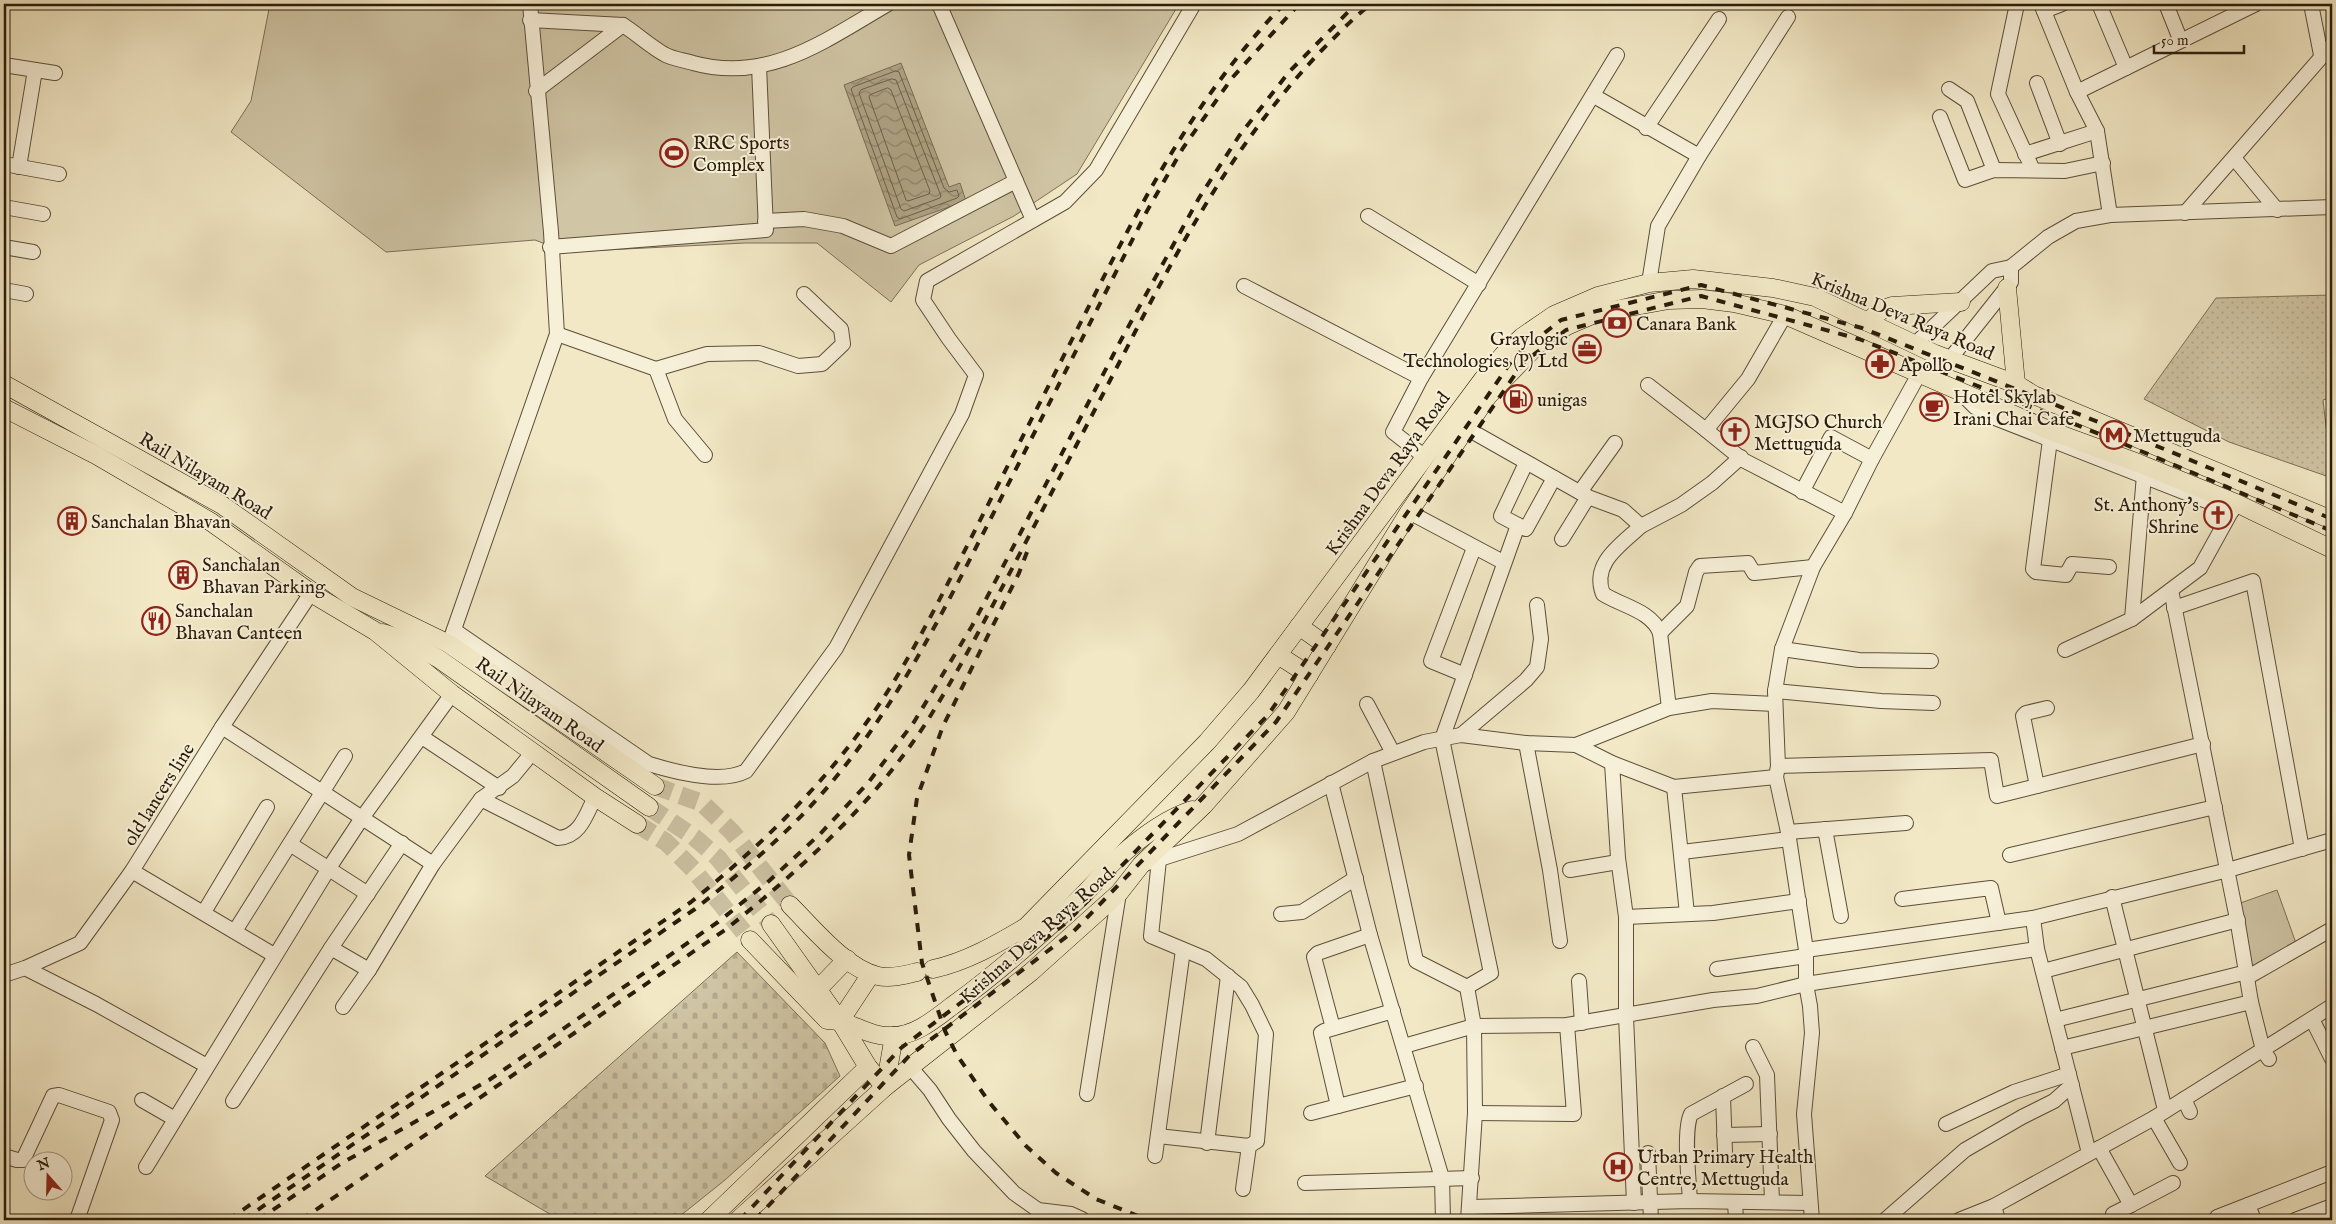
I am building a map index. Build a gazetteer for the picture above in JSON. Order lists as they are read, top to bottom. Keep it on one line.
{"streets":{"main road":["Krishna Deva Raya Road","Rail Nilayam Road"],"street":["old lancers line"]},"crossings":[["Rail Nilayam Road","old lancers line"]],"places":{"sports":["RRC Sports Complex"],"bank":["Canara Bank"],"office":["Graylogic Technologies (P) Ltd"],"pharmacy":["Apollo"],"fuel station":["unigas"],"cafe":["Hotel Skylab Irani Chai Cafe"],"church":["MGJSO Church Mettuguda","St. Anthony's Shrine"],"metro station":["Mettuguda"],"building":["Sanchalan Bhavan","Sanchalan Bhavan Parking"],"restaurant":["Sanchalan Bhavan Canteen"],"hospital":["Urban Primary Health Centre, Mettuguda"]},"scale_bar":"50 m","north":"top"}
